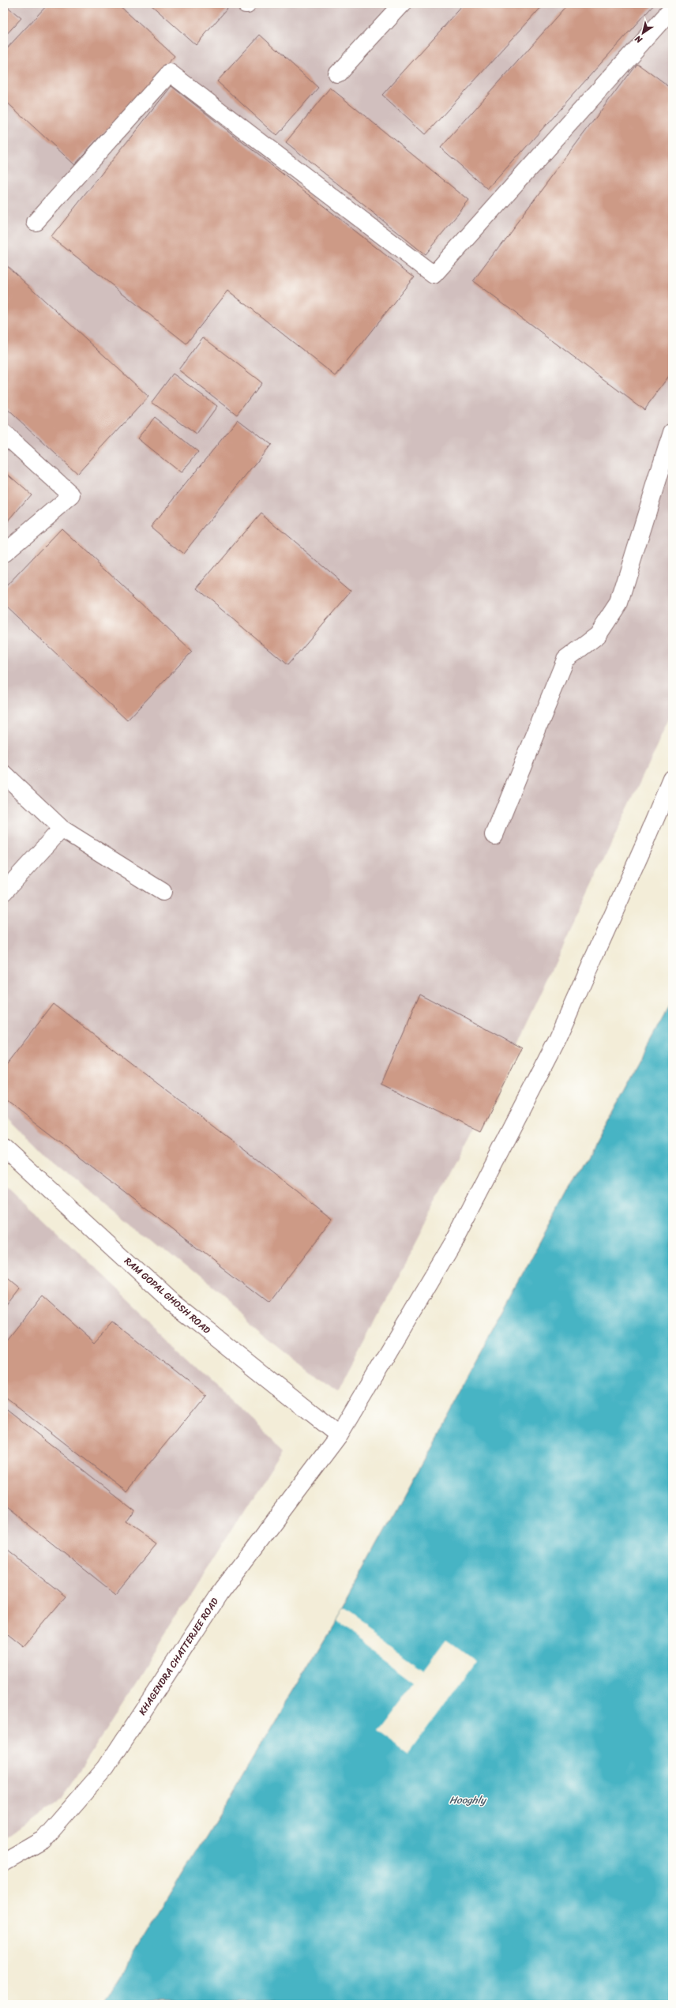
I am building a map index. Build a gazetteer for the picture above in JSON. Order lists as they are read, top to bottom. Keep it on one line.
{"streets":{"street":["RAM GOPAL GHOSH ROAD","KHAGENDRA CHATTERJEE ROAD"]},"crossings":[["RAM GOPAL GHOSH ROAD","KHAGENDRA CHATTERJEE ROAD"]],"water":["Hooghly"],"north":"bottom left"}
